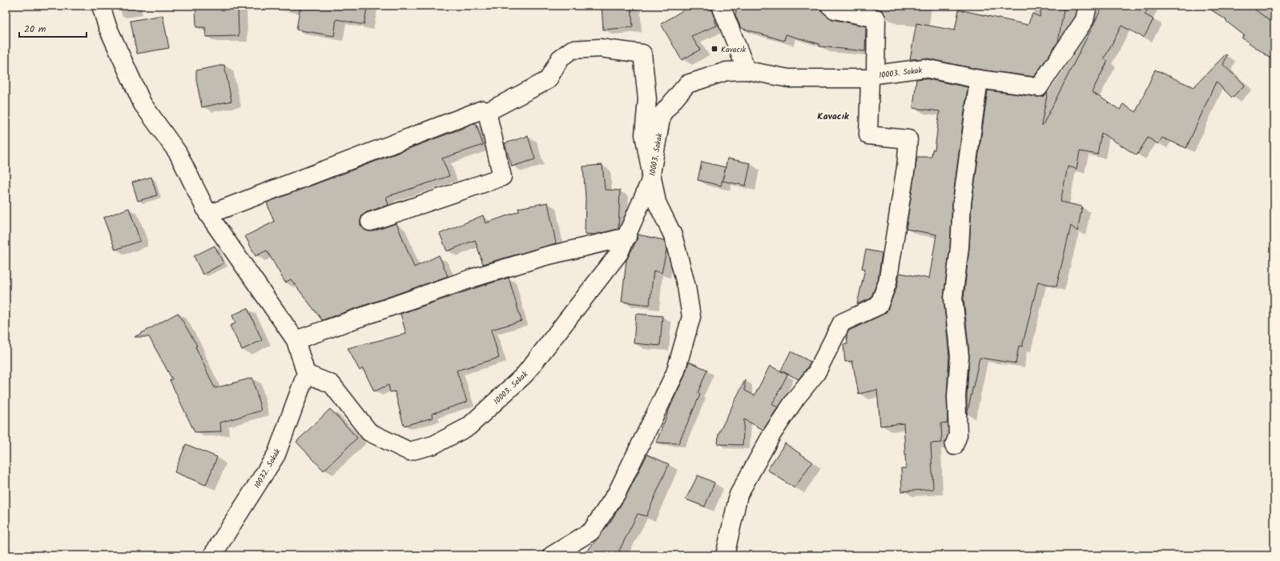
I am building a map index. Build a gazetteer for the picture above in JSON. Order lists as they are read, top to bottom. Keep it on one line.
{"streets":{"street":["10003. Sokak","10032. Sokak"]},"crossings":[["10003. Sokak","10032. Sokak"]],"districts":["Kavacık"],"places":{"transit":["Kavacık"]},"scale_bar":"20 m"}
